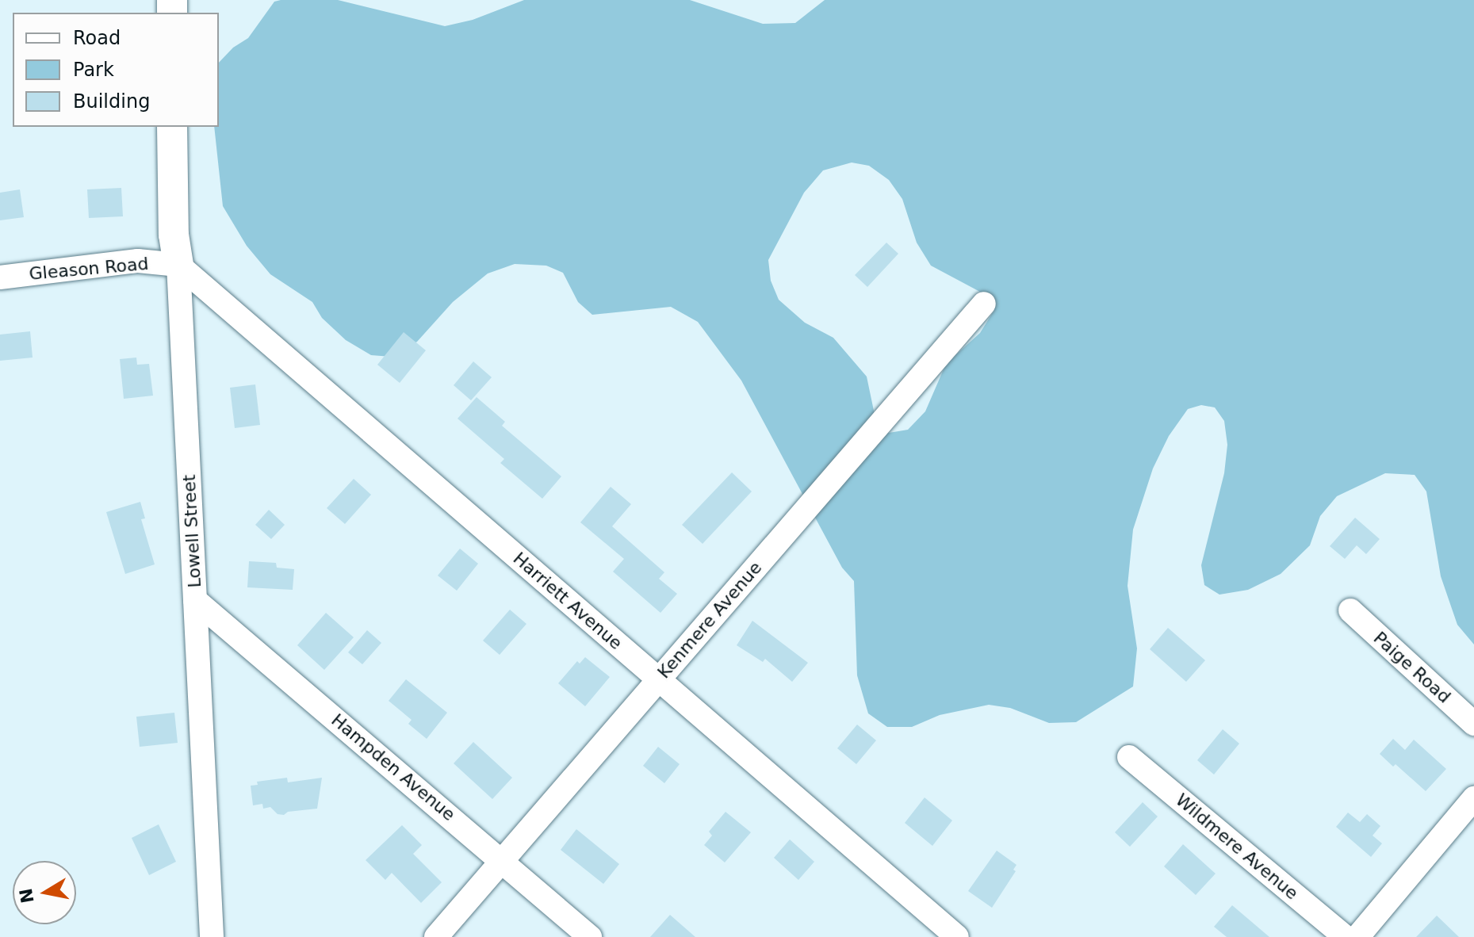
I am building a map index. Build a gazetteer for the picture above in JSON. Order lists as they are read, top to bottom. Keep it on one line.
{"streets":{"street":["Gleason Road","Lowell Street","Harriett Avenue","Kenmere Avenue","Paige Road","Hampden Avenue","Wildmere Avenue"]},"crossings":[["Gleason Road","Lowell Street"],["Gleason Road","Harriett Avenue"],["Lowell Street","Harriett Avenue"],["Lowell Street","Hampden Avenue"],["Harriett Avenue","Kenmere Avenue"],["Kenmere Avenue","Hampden Avenue"]],"legend":["Road","Park","Building"],"north":"left"}
